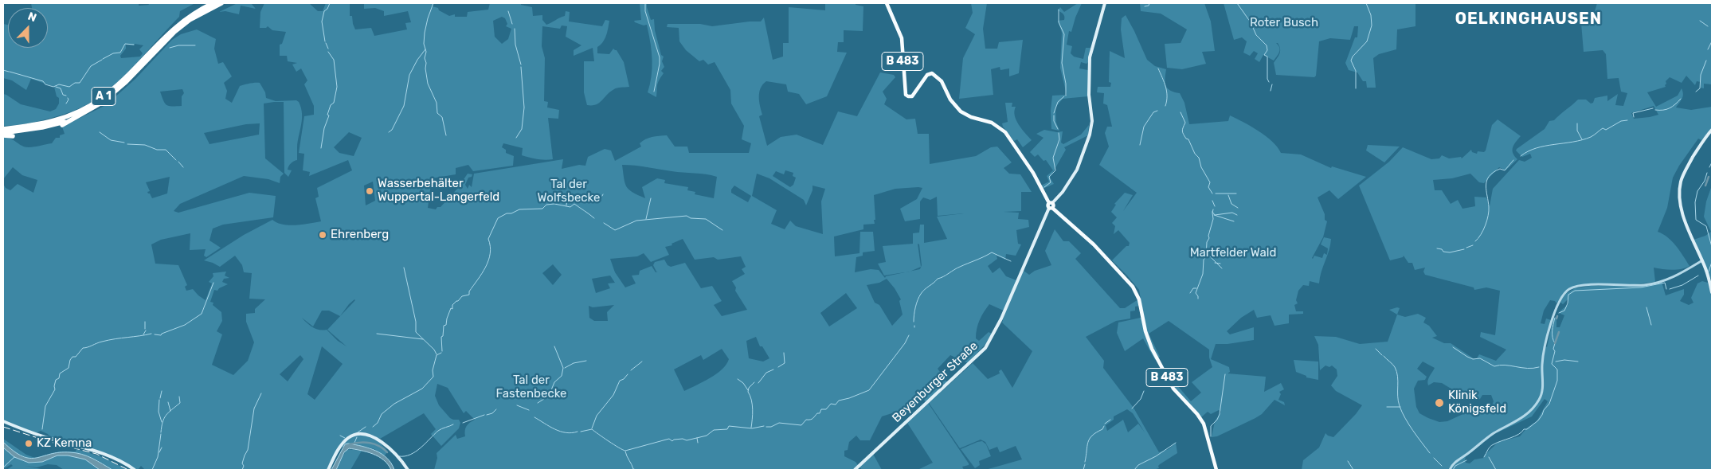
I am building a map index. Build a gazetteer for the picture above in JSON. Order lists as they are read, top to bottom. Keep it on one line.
{"streets":{"highway":["A 1"],"main road":["B 483","Beyenburger Straße"]},"crossings":[["B 483","Beyenburger Straße"]],"districts":["OELKINGHAUSEN"],"parks":["Roter Busch","Tal der Wolfsbecke","Martfelder Wald","Tal der Fastenbecke"],"places":["Wasserbehälter Wuppertal-Langerfeld","Ehrenberg","Klinik Königsfeld","KZ Kemna"],"north":"top"}
